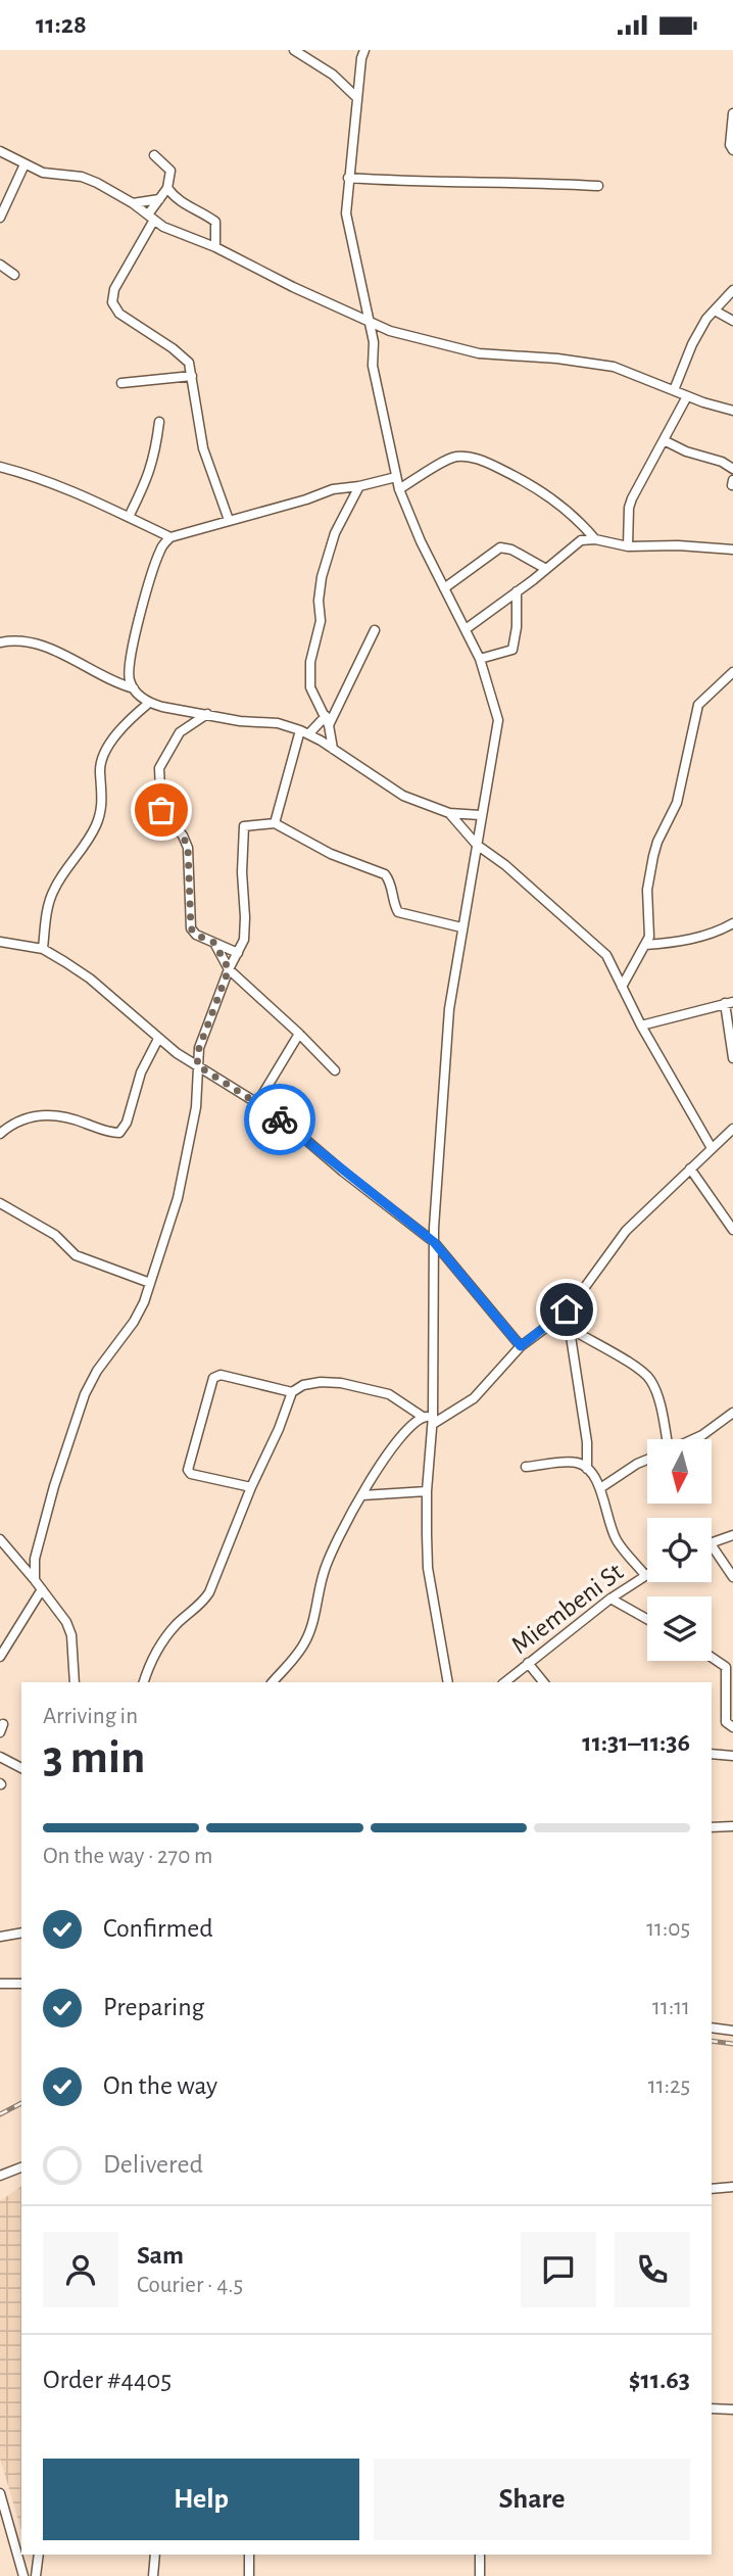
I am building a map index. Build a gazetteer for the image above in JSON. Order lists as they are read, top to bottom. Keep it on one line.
{"streets":{"street":["Miembeni St"]},"north":"bottom","page":{"status":"11:28","heading":["3 min","Arriving in","11:31–11:36"],"panel":["Sam","Courier · 4.5","Order #4405","$11.63"],"bar":"On the way · 270 m","list":[["Confirmed","11:05"],["Preparing","11:11"],["On the way","11:25"],"Delivered"],"buttons":["Help","Share"]}}
